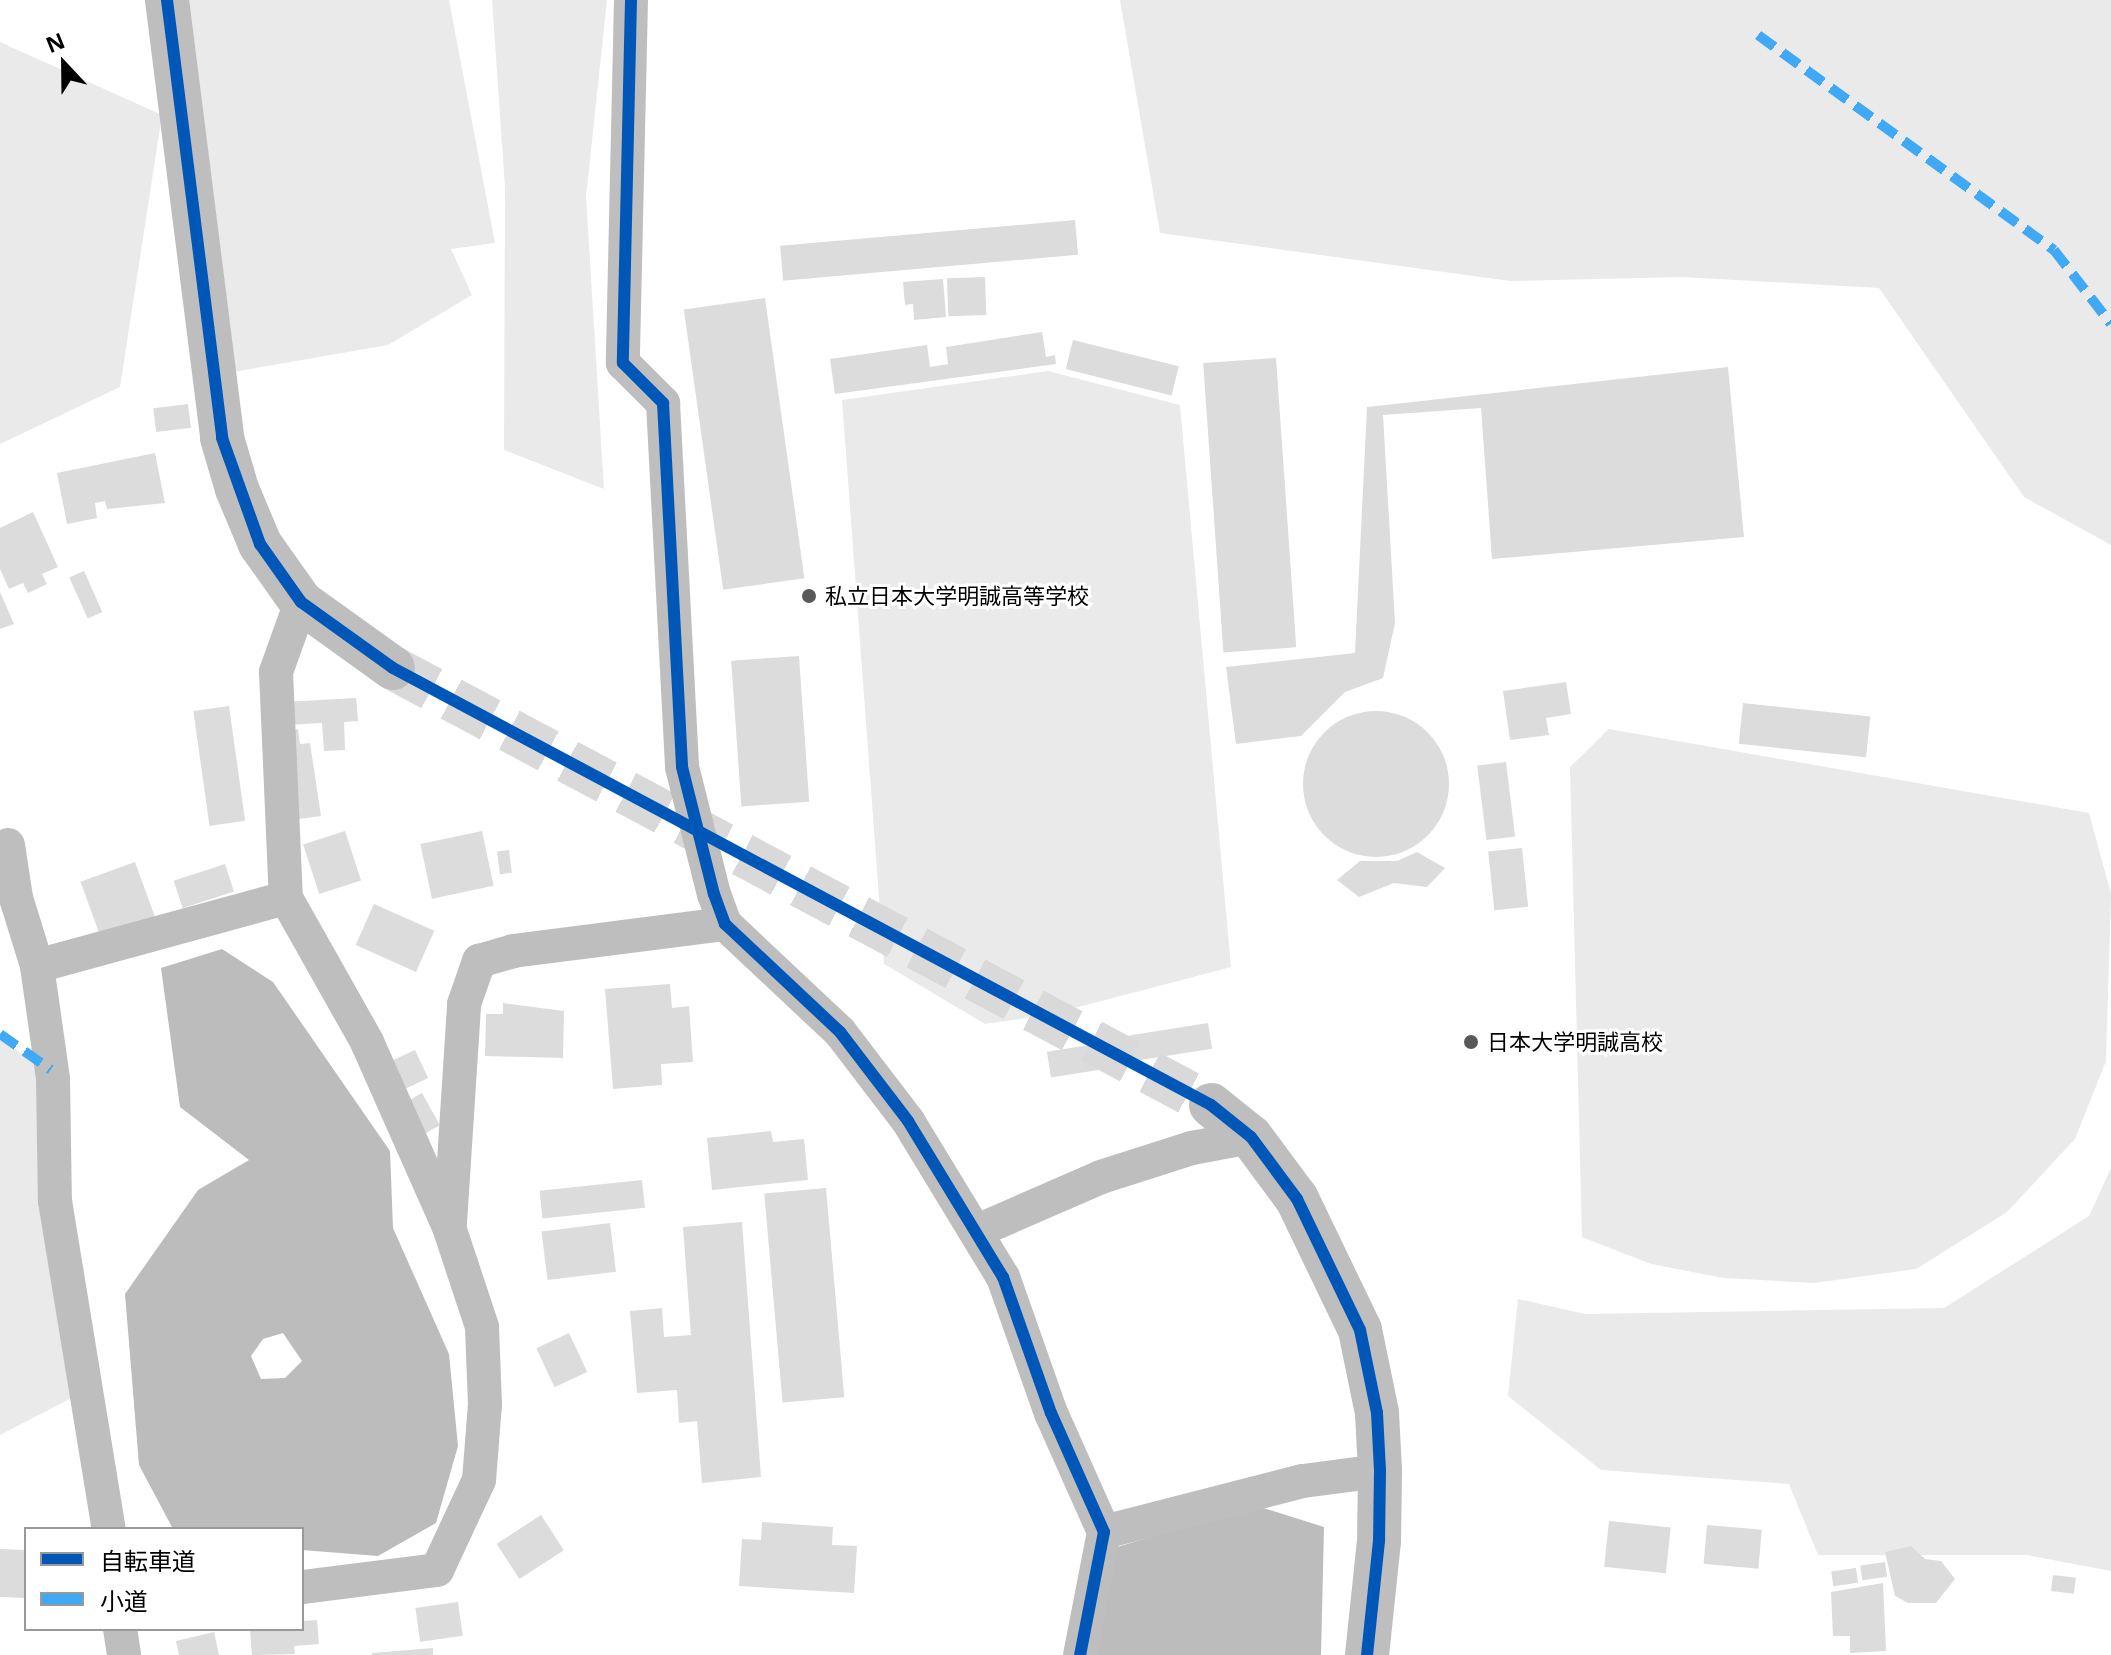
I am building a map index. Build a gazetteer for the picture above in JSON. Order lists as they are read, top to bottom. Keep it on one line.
{"places":["私立日本大学明誠高等学校","日本大学明誠高校"],"legend":["自転車道","小道"],"north":"top"}
